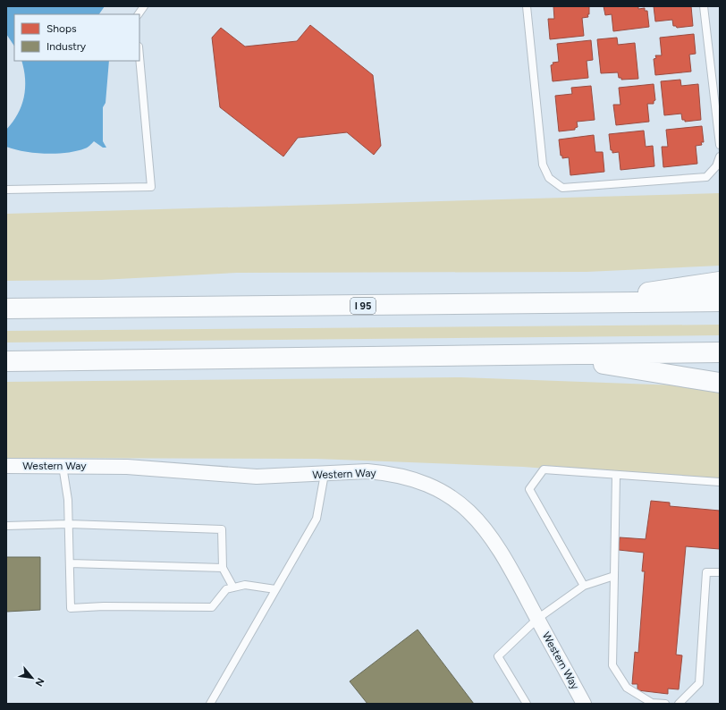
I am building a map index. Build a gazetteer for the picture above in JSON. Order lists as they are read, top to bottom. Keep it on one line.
{"streets":{"highway":["I 95"],"street":["Western Way"]},"legend":["Shops","Industry"],"north":"bottom right"}
